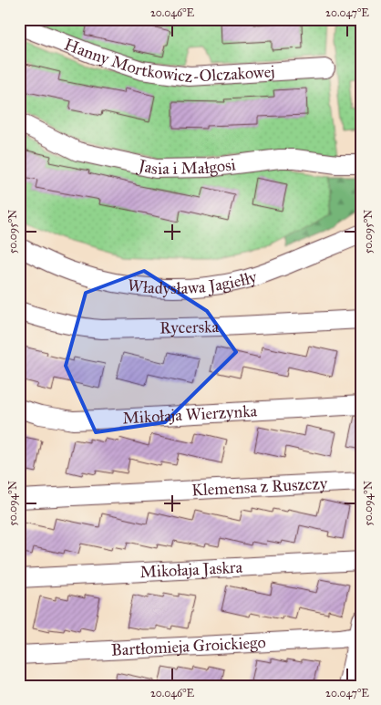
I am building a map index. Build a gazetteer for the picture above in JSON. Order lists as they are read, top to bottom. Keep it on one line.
{"streets":{"street":["Hanny Mortkowicz-Olczakowej","Jasia i Małgosi","Władysława Jagiełły","Rycerska","Mikołaja Wierzynka","Klemensa z Ruszczy","Mikołaja Jaskra","Bartłomieja Groickiego"]},"coordinates":["20.046°E","20.047°E","50.095°N","50.094°N"]}
